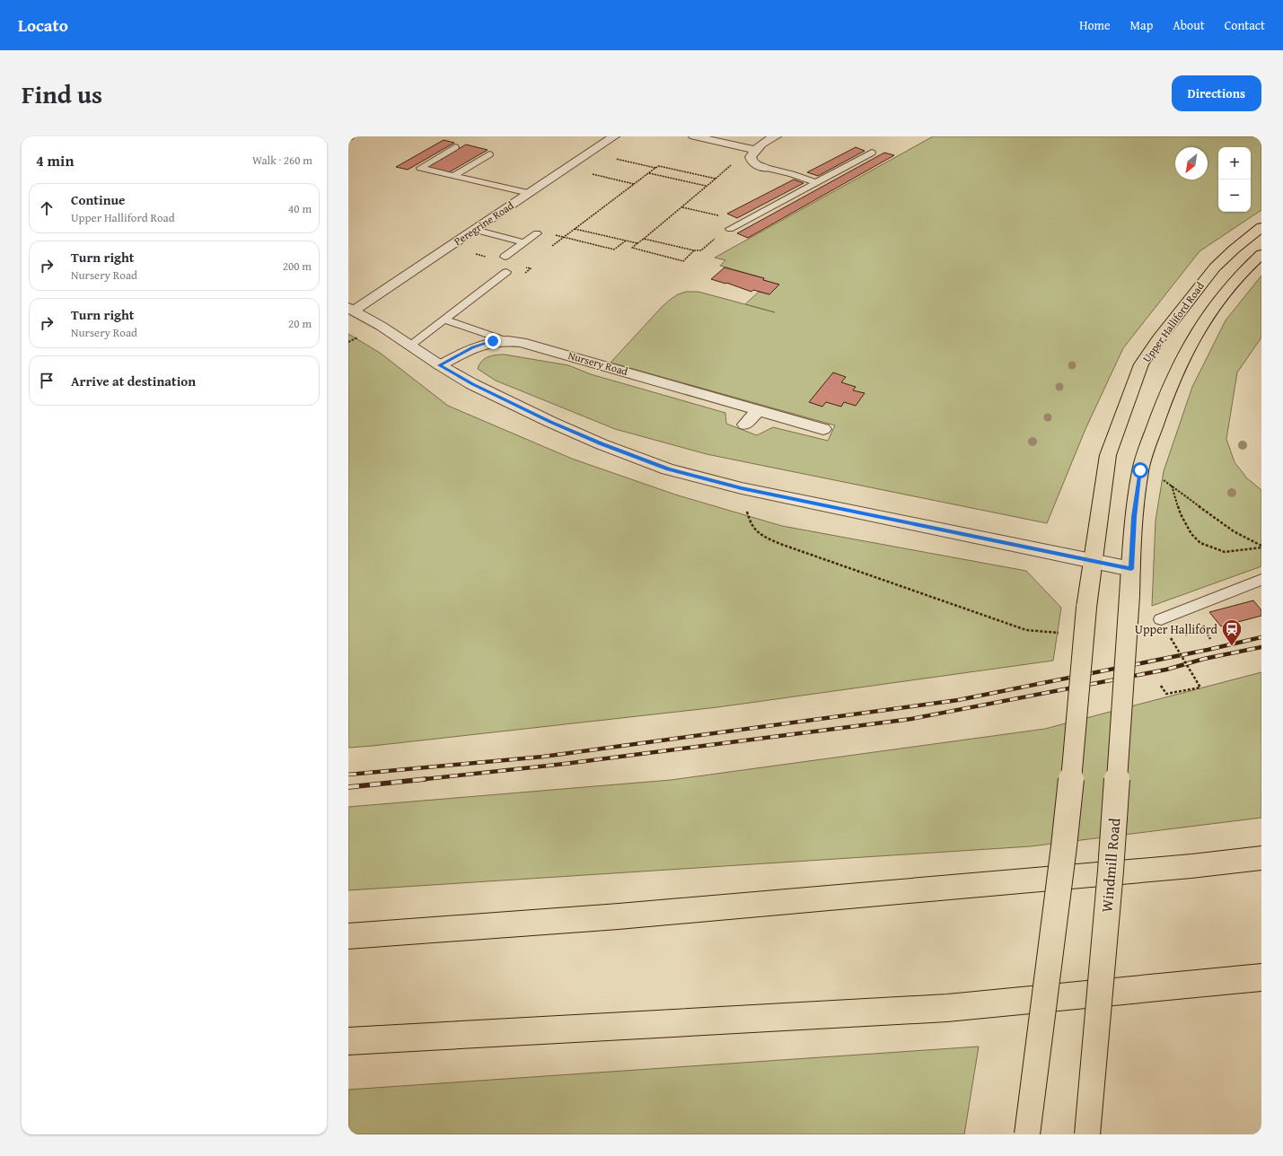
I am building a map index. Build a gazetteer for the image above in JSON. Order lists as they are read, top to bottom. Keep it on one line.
{"streets":{"main road":["Upper Halliford Road","Windmill Road"],"street":["Peregrine Road","Nursery Road"]},"crossings":[["Upper Halliford Road","Windmill Road"]],"places":{"station":["Upper Halliford"]},"north":"bottom left","page":{"header":"Locato","nav":["Home","Map","About","Contact"],"title":"Find us","buttons":"Directions","heading":["4 min","Walk · 260 m"],"map_buttons":["+","−"],"list":[["Continue","Upper Halliford Road","40 m"],["Turn right","Nursery Road","200 m"],["Turn right","Nursery Road","20 m"],"Arrive at destination"]}}
